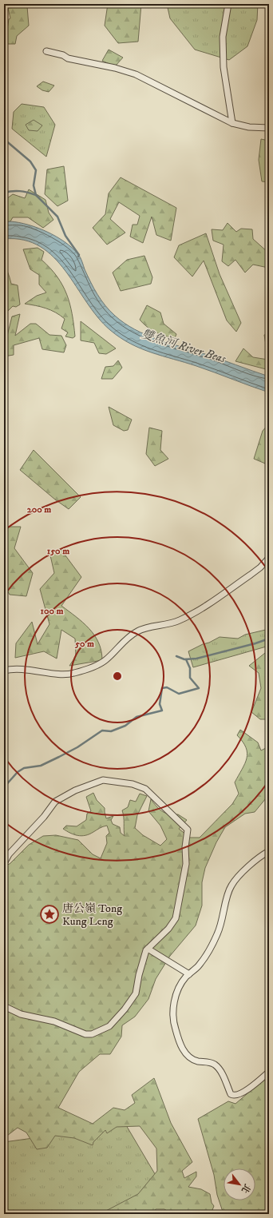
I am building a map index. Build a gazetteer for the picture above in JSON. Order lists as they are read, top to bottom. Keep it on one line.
{"water":["雙魚河 River Beas"],"places":{"place":["唐公嶺 Tong Kung Leng"]},"north":"bottom right","rings":["200 m","150 m","100 m","50 m"]}
